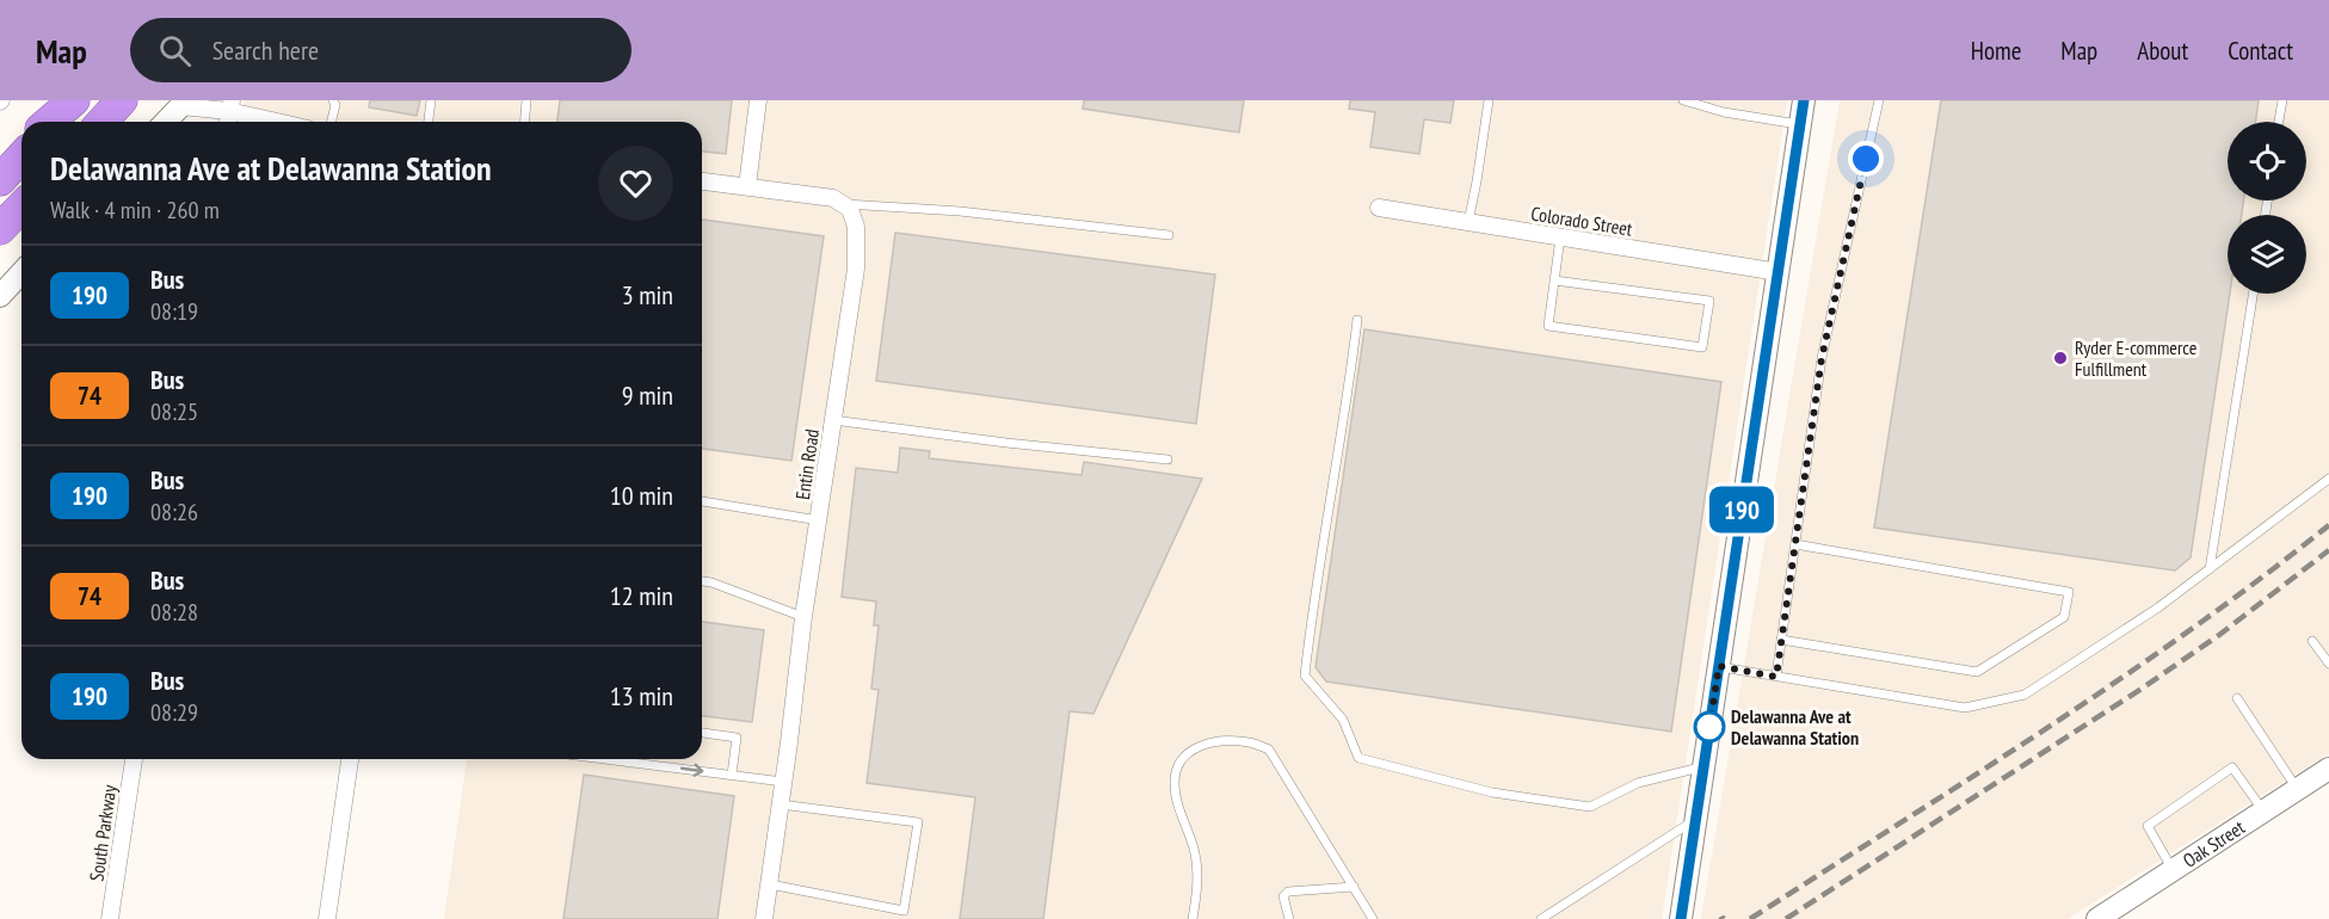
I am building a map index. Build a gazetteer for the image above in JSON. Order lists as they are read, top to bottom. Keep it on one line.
{"streets":{"street":["Colorado Street","Entin Road","South Parkway","Oak Street"]},"places":["Ryder E-commerce Fulfillment","Delawanna Ave at Delawanna Station"],"lines":["bus line 190"],"page":{"header":"Map","search":"Search here","nav":["Home","Map","About","Contact"],"on_map":"190","heading":["Delawanna Ave at Delawanna Station","Walk · 4 min · 260 m"],"list":[{"mark":"190","name":"Bus","note":"08:19","value":"3 min"},{"mark":"74","name":"Bus","note":"08:25","value":"9 min"},{"mark":"190","name":"Bus","note":"08:26","value":"10 min"},{"mark":"74","name":"Bus","note":"08:28","value":"12 min"},{"mark":"190","name":"Bus","note":"08:29","value":"13 min"}]}}
